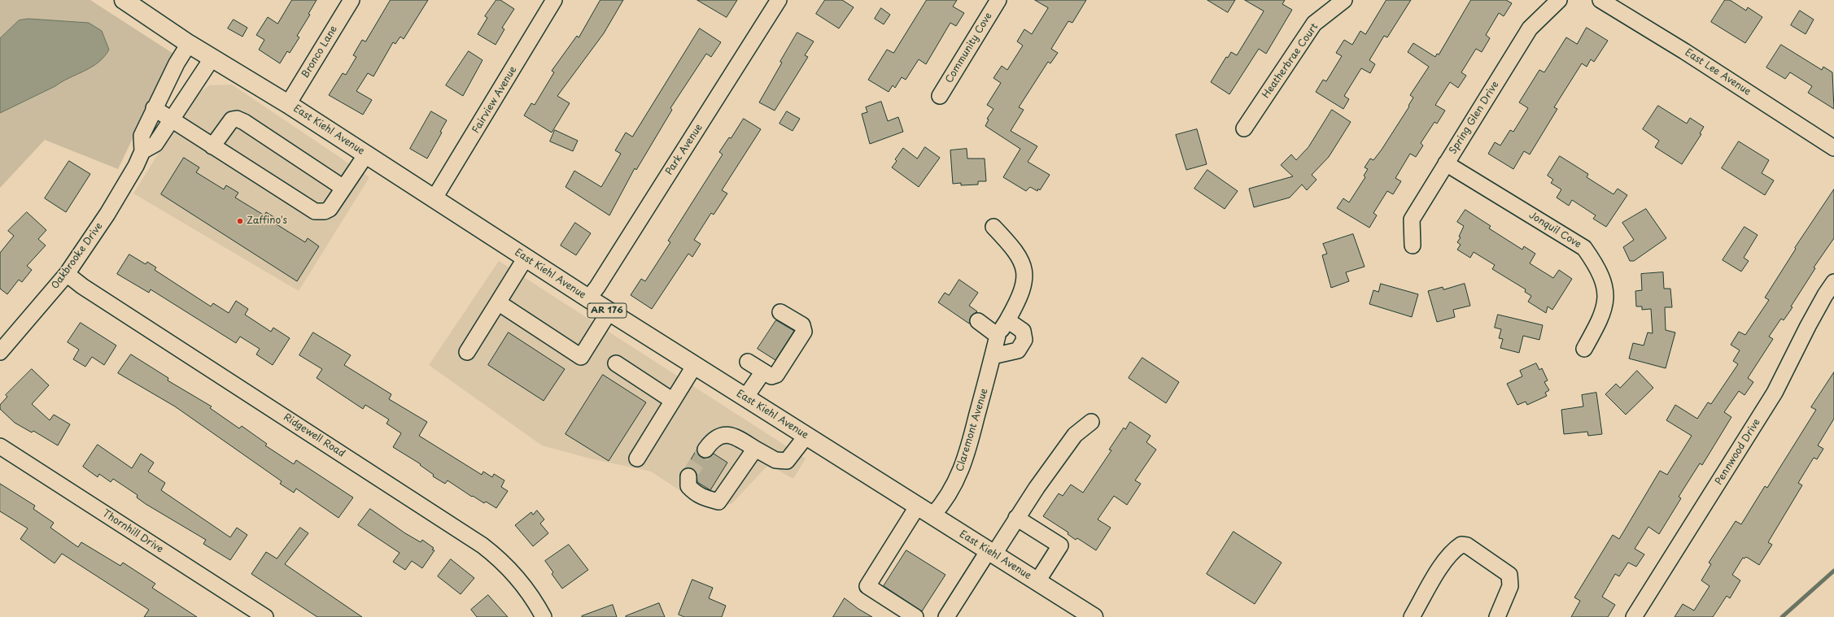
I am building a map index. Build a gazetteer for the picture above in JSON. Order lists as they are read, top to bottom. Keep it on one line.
{"streets":{"main road":["East Kiehl Avenue","AR 176"],"street":["Community Cove","Bronco Lane","Heatherbrae Court","East Lee Avenue","Fairview Avenue","Spring Glen Drive","Park Avenue","Jonquil Cove","Oakbrooke Drive","Claremont Avenue","Ridgewell Road","Pennwood Drive","Thornhill Drive"]},"crossings":[["Bronco Lane","East Kiehl Avenue"],["Fairview Avenue","East Kiehl Avenue"],["Spring Glen Drive","Jonquil Cove"],["East Kiehl Avenue","Park Avenue"],["East Kiehl Avenue","Oakbrooke Drive"],["East Kiehl Avenue","Claremont Avenue"],["Oakbrooke Drive","Ridgewell Road"]],"places":["Zaffino's"]}
